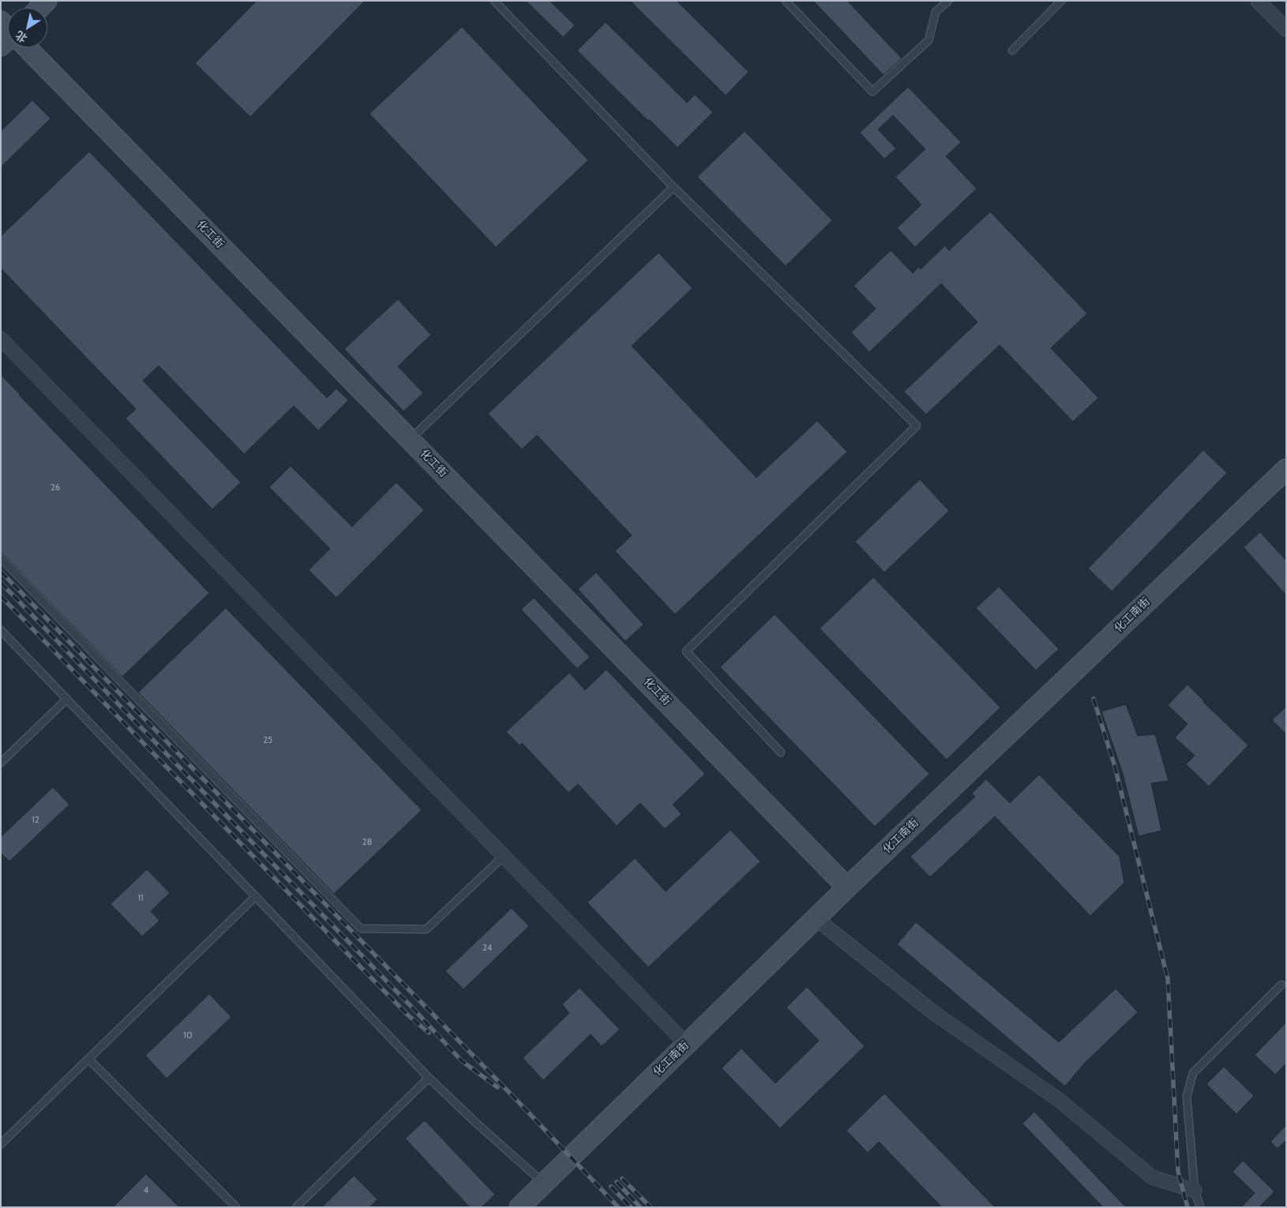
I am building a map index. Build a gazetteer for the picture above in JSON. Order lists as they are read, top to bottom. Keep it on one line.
{"streets":{"street":["化工街","化工南街"]},"crossings":[["化工街","化工南街"]],"house_numbers":["26","25","12","28","11","24","10","4"],"north":"bottom left"}
